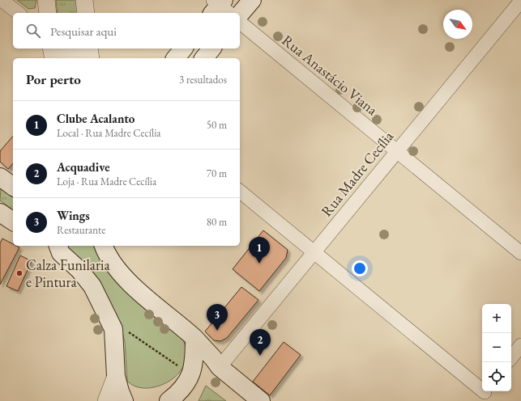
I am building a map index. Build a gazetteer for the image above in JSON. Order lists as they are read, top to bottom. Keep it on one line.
{"streets":{"street":["Rua Anastácio Viana","Rua Madre Cecília"]},"crossings":[["Rua Anastácio Viana","Rua Madre Cecília"]],"places":["Calza Funilaria e Pintura"],"north":"bottom right","page":{"search":"Pesquisar aqui","heading":["Por perto","3 resultados"],"list":[{"mark":"1","name":"Clube Acalanto","note":"Local · Rua Madre Cecília","value":"50 m"},{"mark":"2","name":"Acquadive","note":"Loja · Rua Madre Cecília","value":"70 m"},{"mark":"3","name":"Wings","note":"Restaurante","value":"80 m"}],"pins":["1","3","2"],"map_buttons":["+","−"]}}
